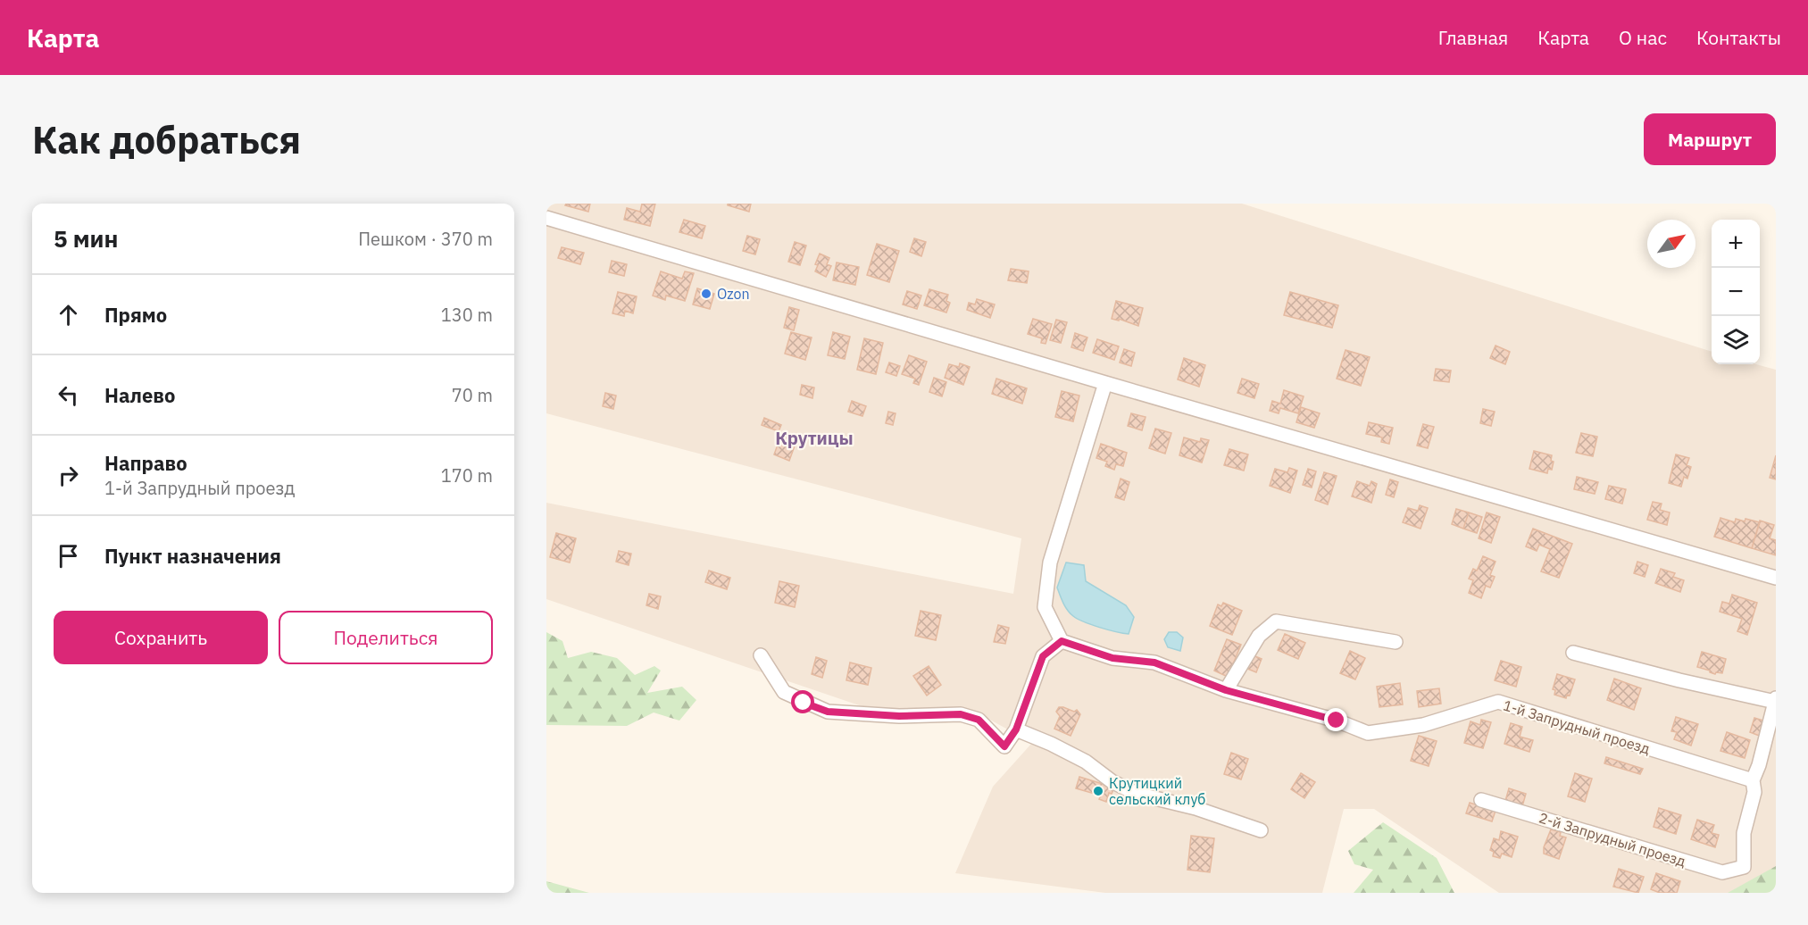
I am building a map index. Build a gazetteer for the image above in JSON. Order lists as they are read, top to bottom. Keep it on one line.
{"streets":{"street":["1-й Запрудный проезд","2-й Запрудный проезд"]},"crossings":[["1-й Запрудный проезд","2-й Запрудный проезд"]],"districts":["Крутицы"],"places":["Ozon","Крутицкий сельский клуб"],"north":"top right","page":{"header":"Карта","nav":["Главная","Карта","О нас","Контакты"],"buttons":["Маршрут",["Сохранить","Поделиться"]],"title":"Как добраться","heading":["5 мин","Пешком · 370 m"],"map_buttons":["+","−"],"list":[["Прямо","130 m"],["Налево","70 m"],["Направо","1-й Запрудный проезд","170 m"],"Пункт назначения"]}}
